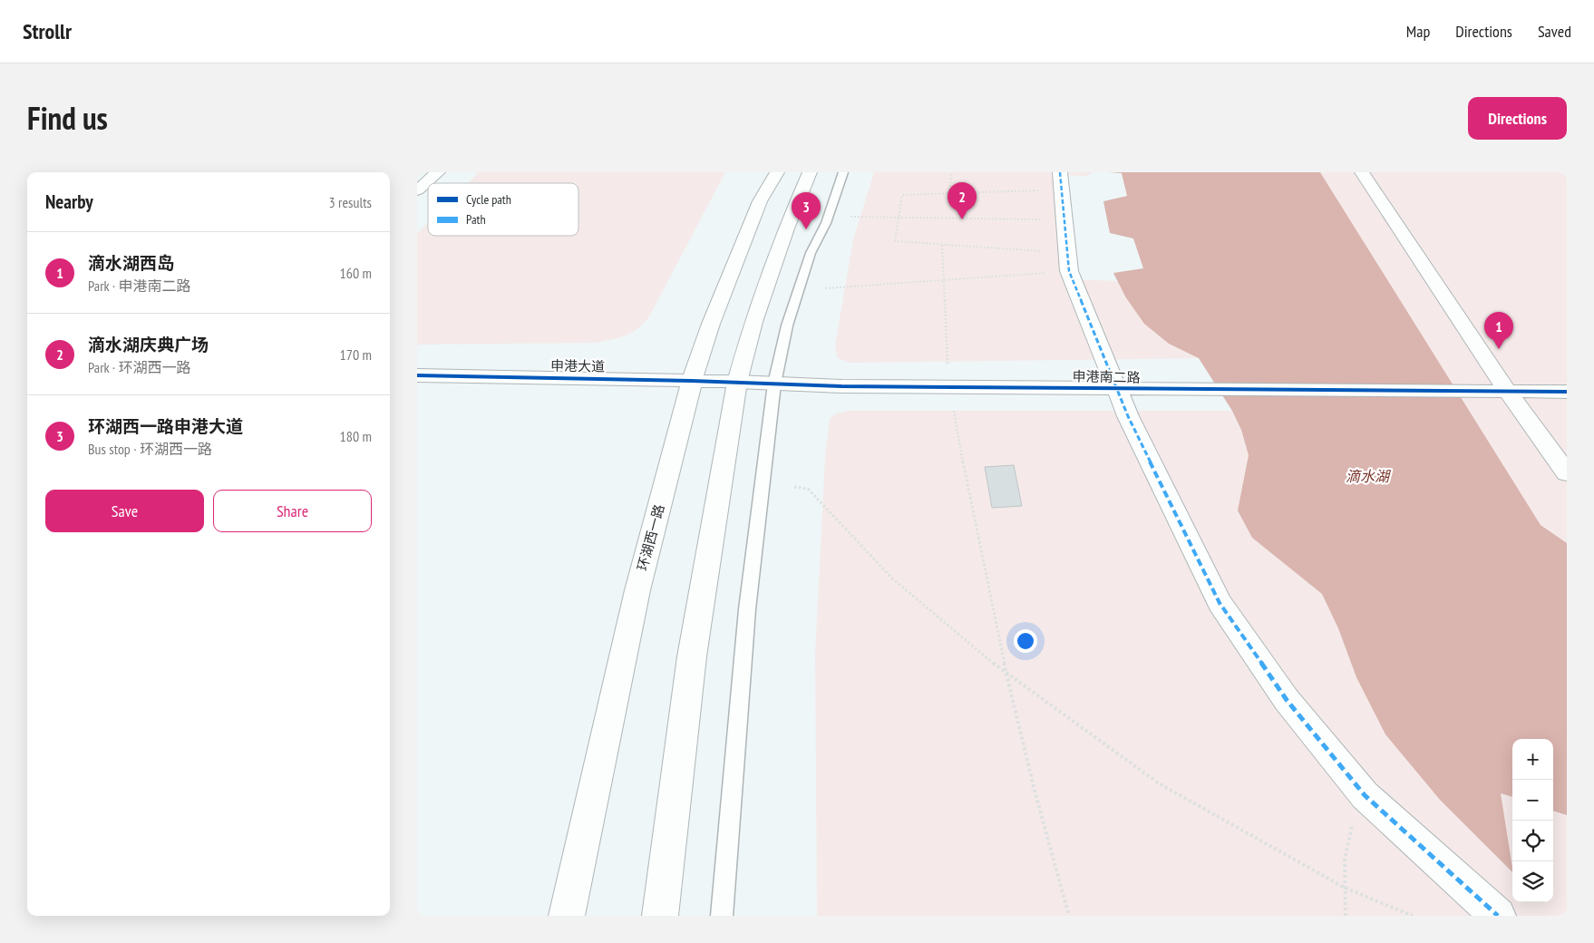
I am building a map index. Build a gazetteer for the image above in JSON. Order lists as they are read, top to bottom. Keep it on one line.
{"streets":{"street":["申港大道","申港南二路","环湖西一路"]},"crossings":[["申港大道","申港南二路"],["申港大道","环湖西一路"]],"water":["滴水湖"],"legend":["Cycle path","Path"],"page":{"header":"Strollr","nav":["Map","Directions","Saved"],"title":"Find us","buttons":["Directions",["Save","Share"]],"heading":["Nearby","3 results"],"pins":["2","3","1"],"list":[{"mark":"1","name":"滴水湖西岛","note":"Park · 申港南二路","value":"160 m"},{"mark":"2","name":"滴水湖庆典广场","note":"Park · 环湖西一路","value":"170 m"},{"mark":"3","name":"环湖西一路申港大道","note":"Bus stop · 环湖西一路","value":"180 m"}],"map_buttons":["+","−"]}}
